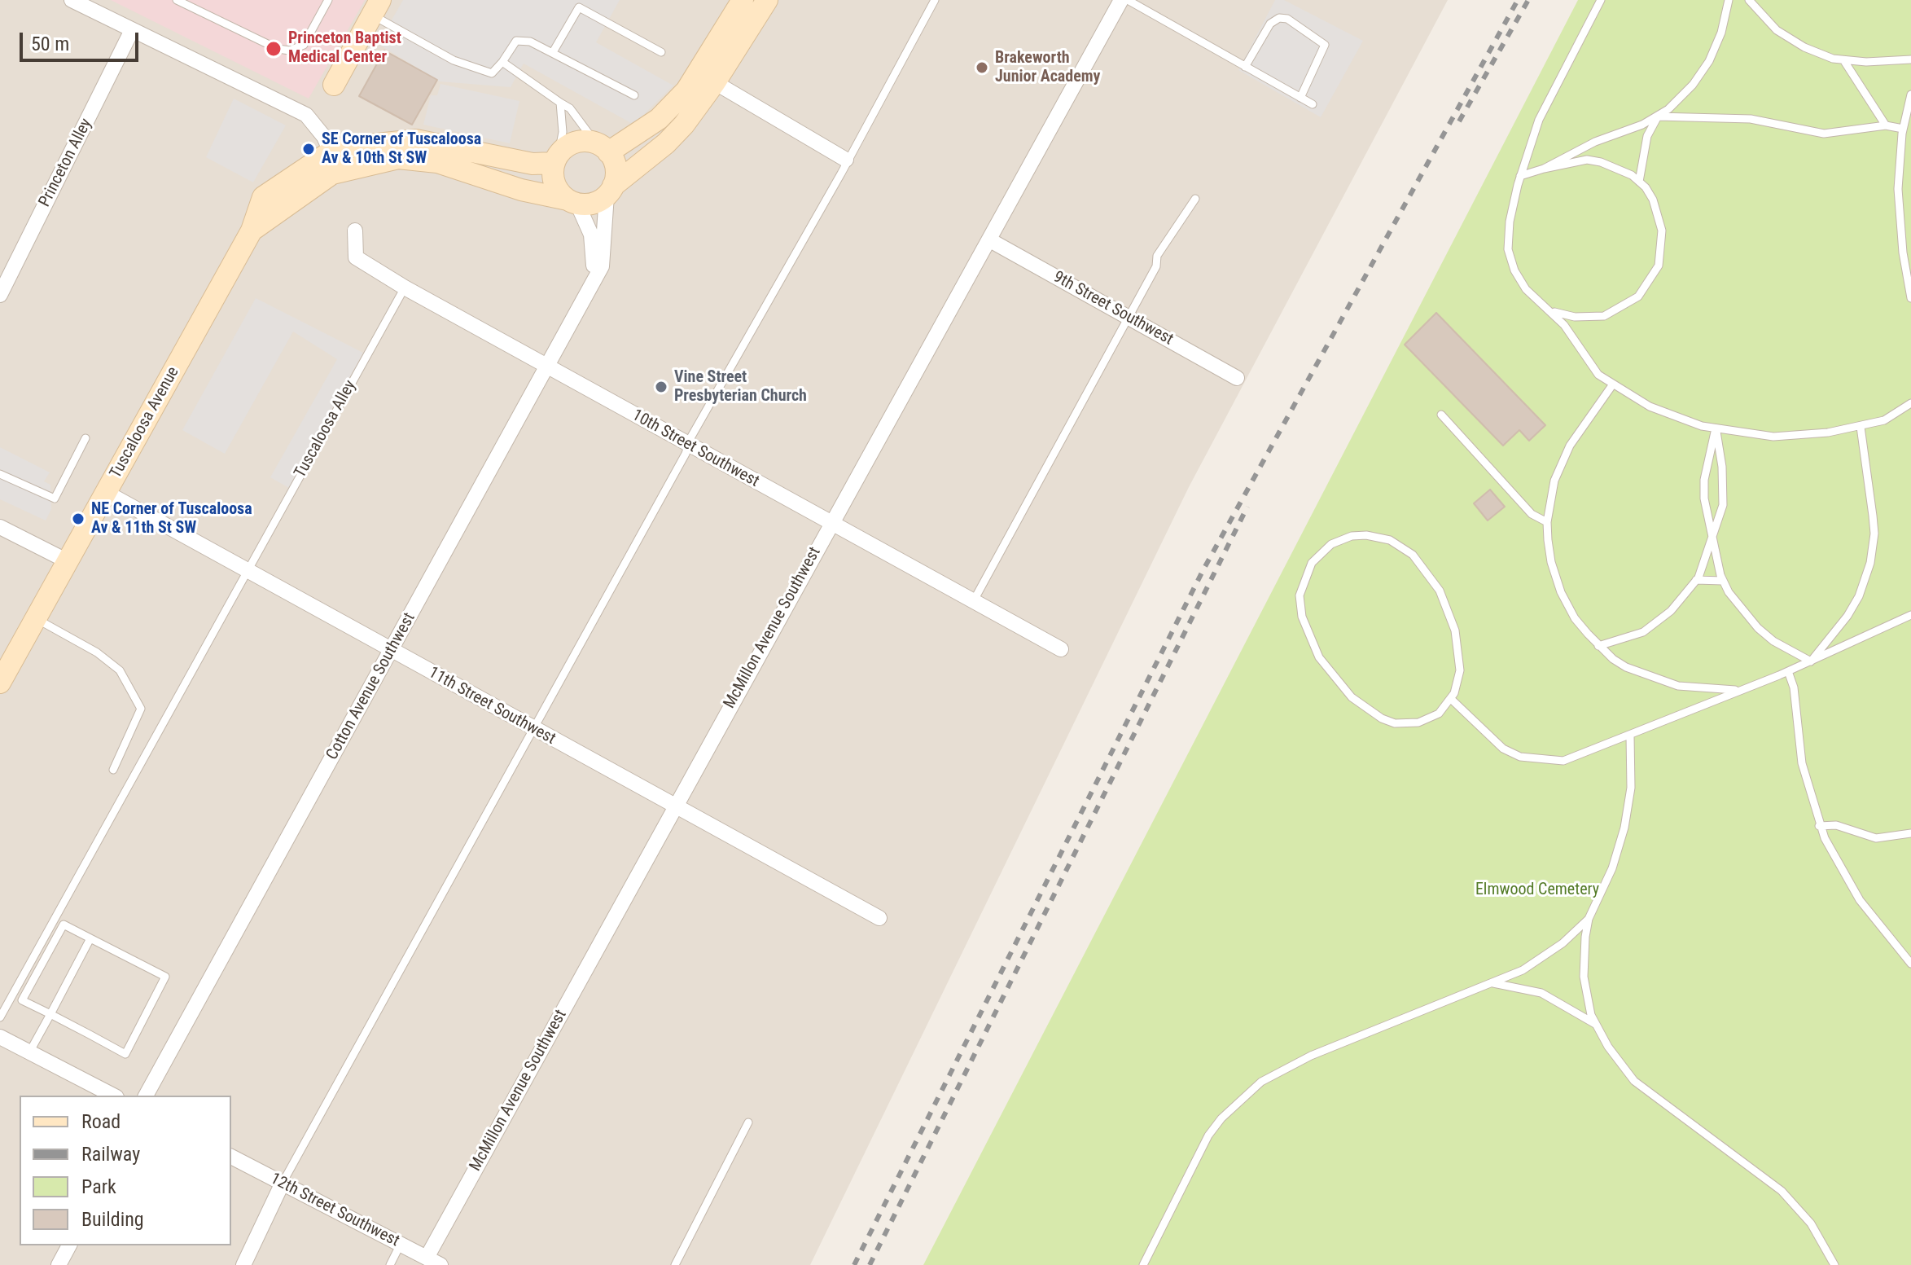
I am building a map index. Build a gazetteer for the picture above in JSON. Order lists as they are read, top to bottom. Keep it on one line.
{"streets":{"street":["Princeton Alley","9th Street Southwest","Tuscaloosa Avenue","10th Street Southwest","McMillon Avenue Southwest","Cotton Avenue Southwest","11th Street Southwest","12th Street Southwest"],"lane":["Tuscaloosa Alley"]},"crossings":[["9th Street Southwest","McMillon Avenue Southwest"],["Tuscaloosa Avenue","11th Street Southwest"],["Tuscaloosa Alley","10th Street Southwest"],["Tuscaloosa Alley","11th Street Southwest"],["10th Street Southwest","McMillon Avenue Southwest"],["10th Street Southwest","Cotton Avenue Southwest"],["McMillon Avenue Southwest","11th Street Southwest"],["McMillon Avenue Southwest","12th Street Southwest"],["Cotton Avenue Southwest","11th Street Southwest"]],"parks":["Elmwood Cemetery"],"places":["Princeton Baptist Medical Center","Brakeworth Junior Academy","SE Corner of Tuscaloosa Av & 10th St SW","Vine Street Presbyterian Church","NE Corner of Tuscaloosa Av & 11th St SW"],"legend":["Road","Railway","Park","Building"],"scale_bar":"50 m"}
